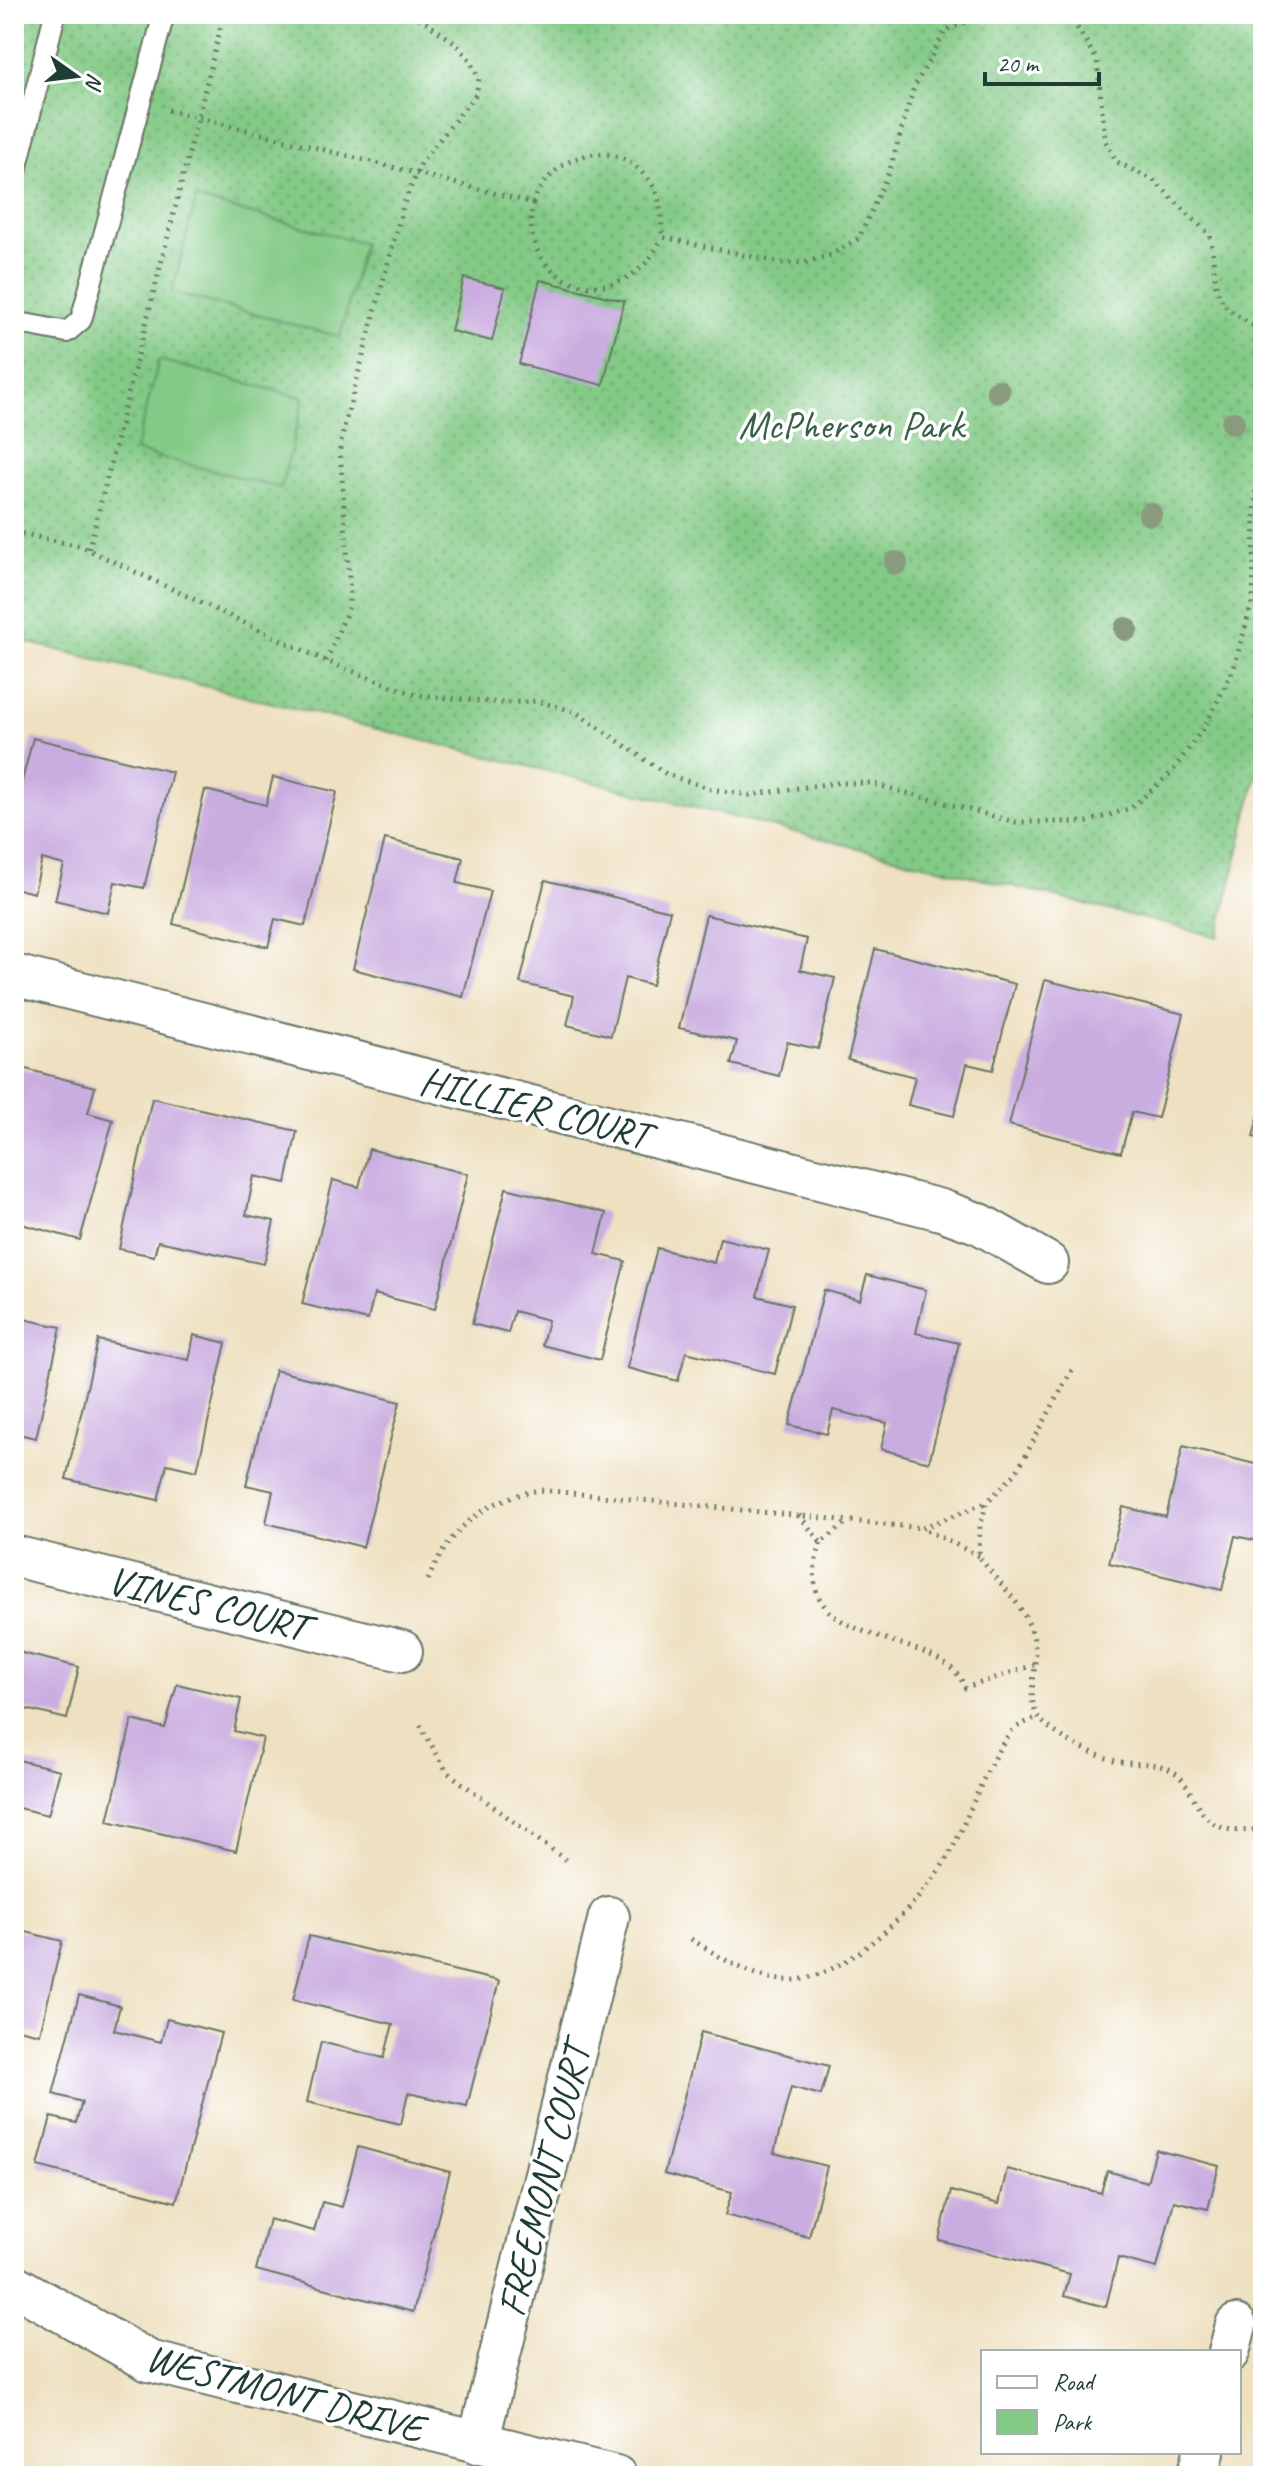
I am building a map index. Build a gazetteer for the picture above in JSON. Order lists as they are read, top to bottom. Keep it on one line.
{"streets":{"street":["HILLIER COURT","VINES COURT","FREEMONT COURT","WESTMONT DRIVE"]},"crossings":[["FREEMONT COURT","WESTMONT DRIVE"]],"parks":["McPherson Park"],"legend":["Road","Park"],"scale_bar":"20 m","north":"right"}
